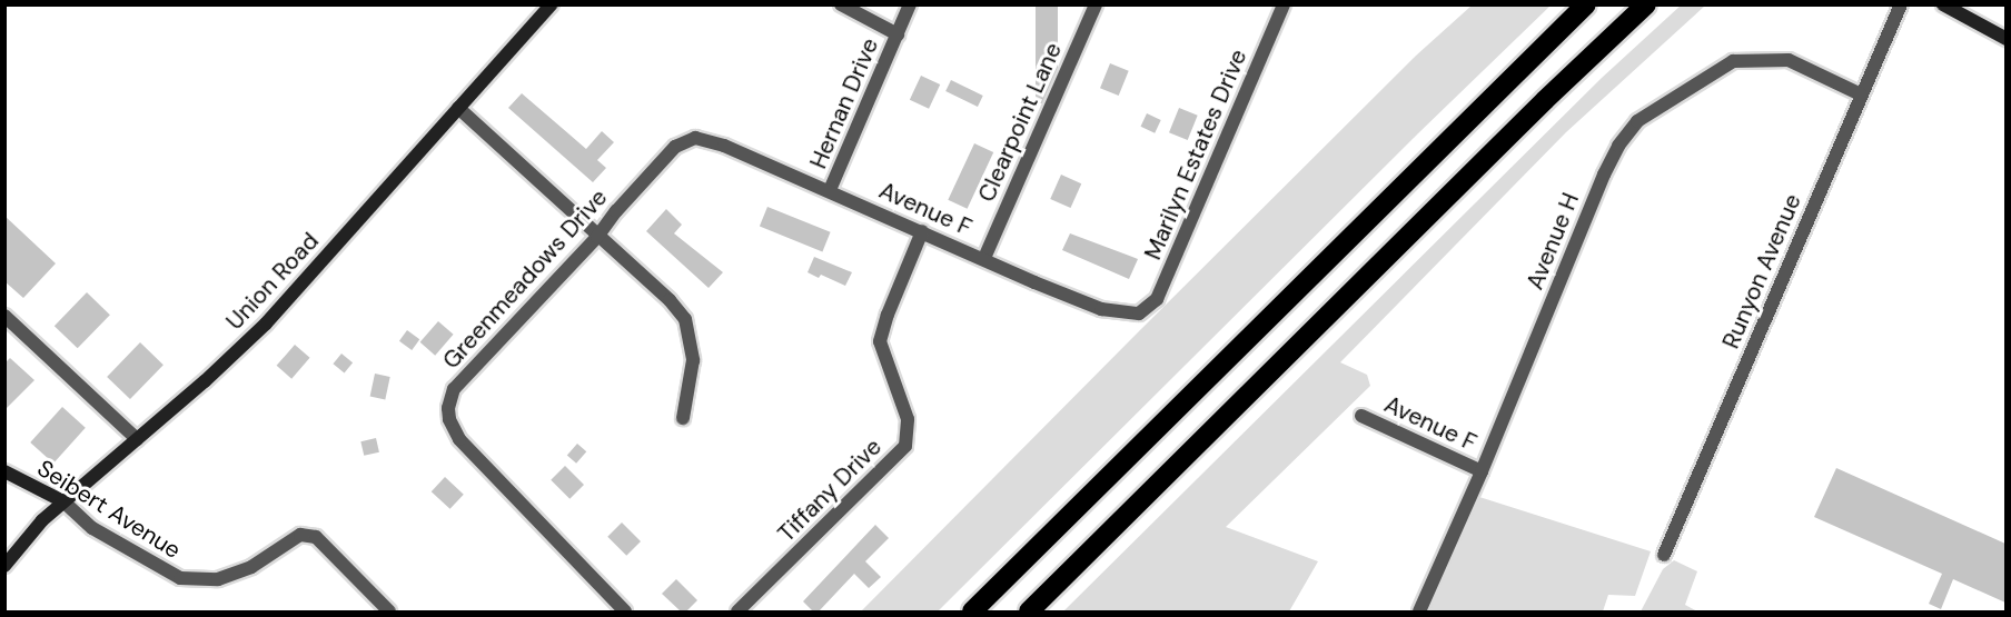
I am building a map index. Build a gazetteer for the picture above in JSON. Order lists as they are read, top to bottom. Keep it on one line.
{"streets":{"street":["Hernan Drive","Clearpoint Lane","Marilyn Estates Drive","Avenue F","Avenue H","Runyon Avenue","Greenmeadows Drive","Union Road","Tiffany Drive","Seibert Avenue"]},"crossings":[["Hernan Drive","Avenue F"],["Clearpoint Lane","Avenue F"],["Marilyn Estates Drive","Avenue F"],["Avenue F","Avenue H"],["Avenue F","Greenmeadows Drive"],["Avenue F","Tiffany Drive"],["Avenue H","Runyon Avenue"],["Union Road","Seibert Avenue"]]}
